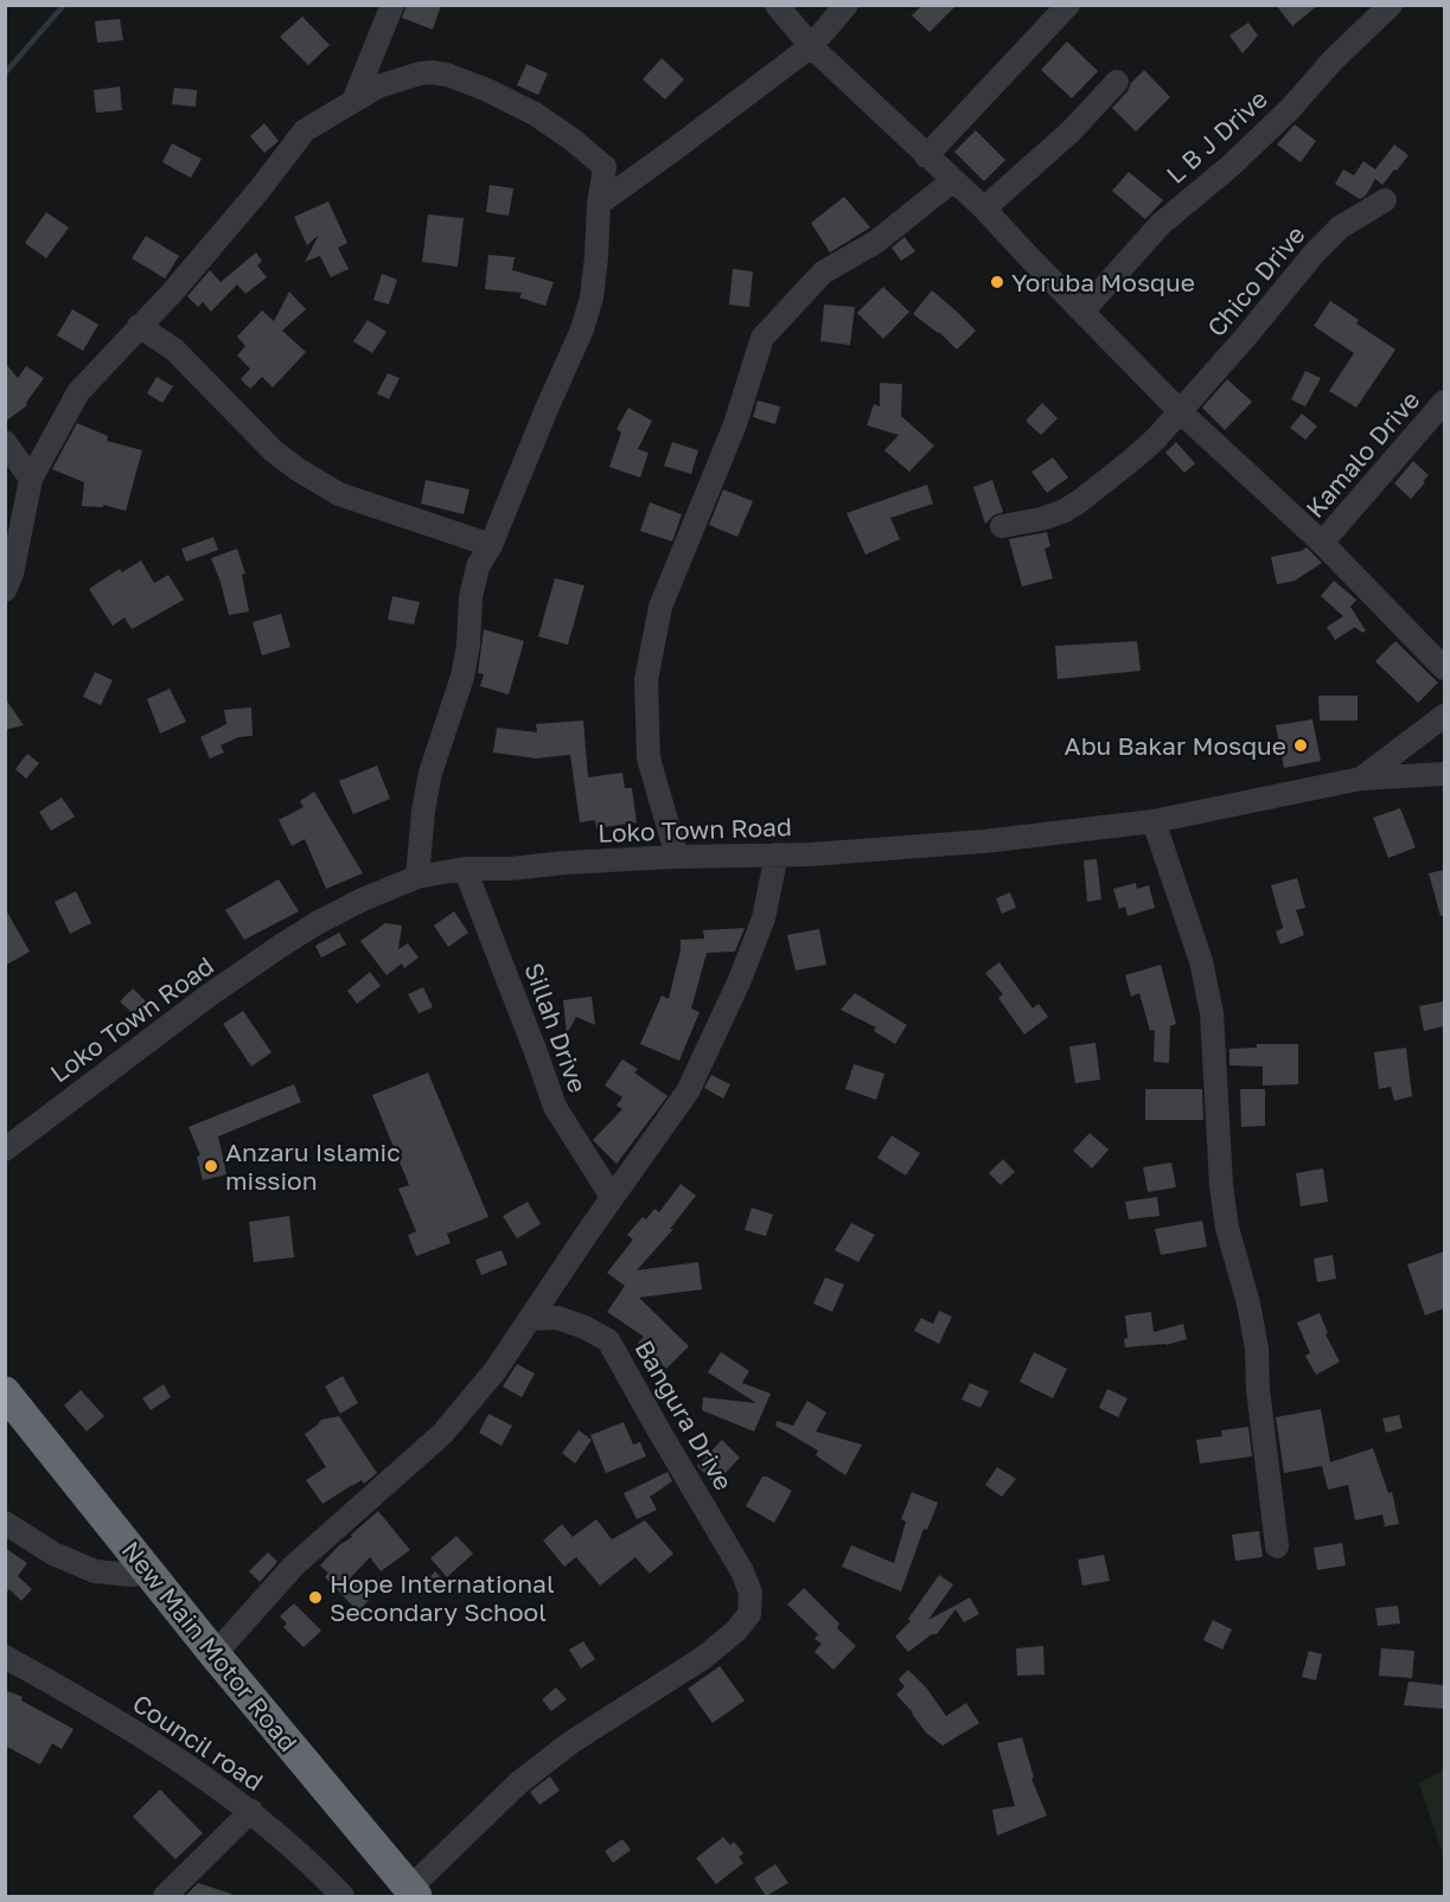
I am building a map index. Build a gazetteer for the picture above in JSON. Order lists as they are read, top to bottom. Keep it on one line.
{"streets":{"highway":["New Main Motor Road"],"street":["L B J Drive","Chico Drive","Kamalo Drive","Loko Town Road","Sillah Drive","Bangura Drive","Council road"]},"crossings":[["Loko Town Road","Sillah Drive"],["Bangura Drive","New Main Motor Road"]],"places":["Yoruba Mosque","Abu Bakar Mosque","Anzaru Islamic mission","Hope International Secondary School"]}
